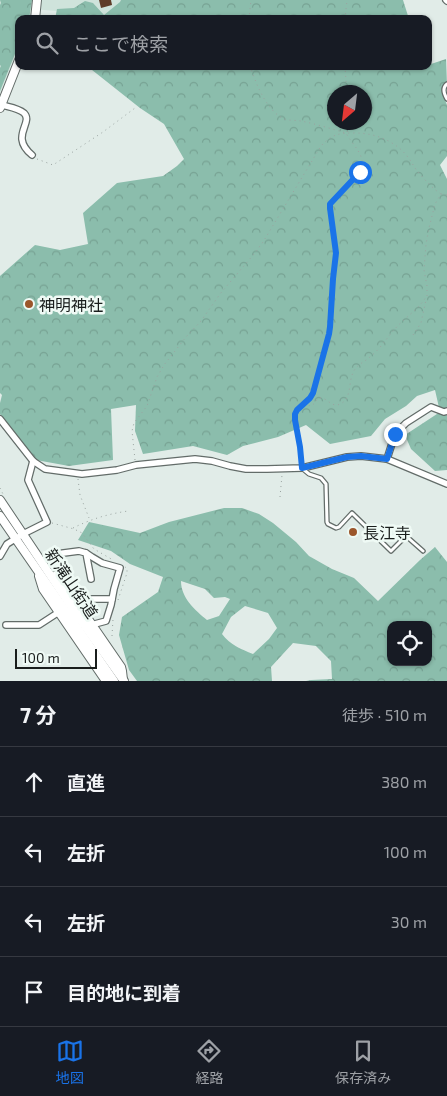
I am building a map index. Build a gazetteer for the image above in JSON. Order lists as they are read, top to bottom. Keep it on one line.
{"streets":{"main road":["新滝山街道"]},"places":["神明神社","長江寺"],"scale_bar":"100 m","north":"bottom left","page":{"search":"ここで検索","scale":"100 m","heading":["7 分","徒歩 · 510 m"],"list":[["直進","380 m"],["左折","100 m"],["左折","30 m"],"目的地に到着"],"nav":["地図","経路","保存済み"]}}
